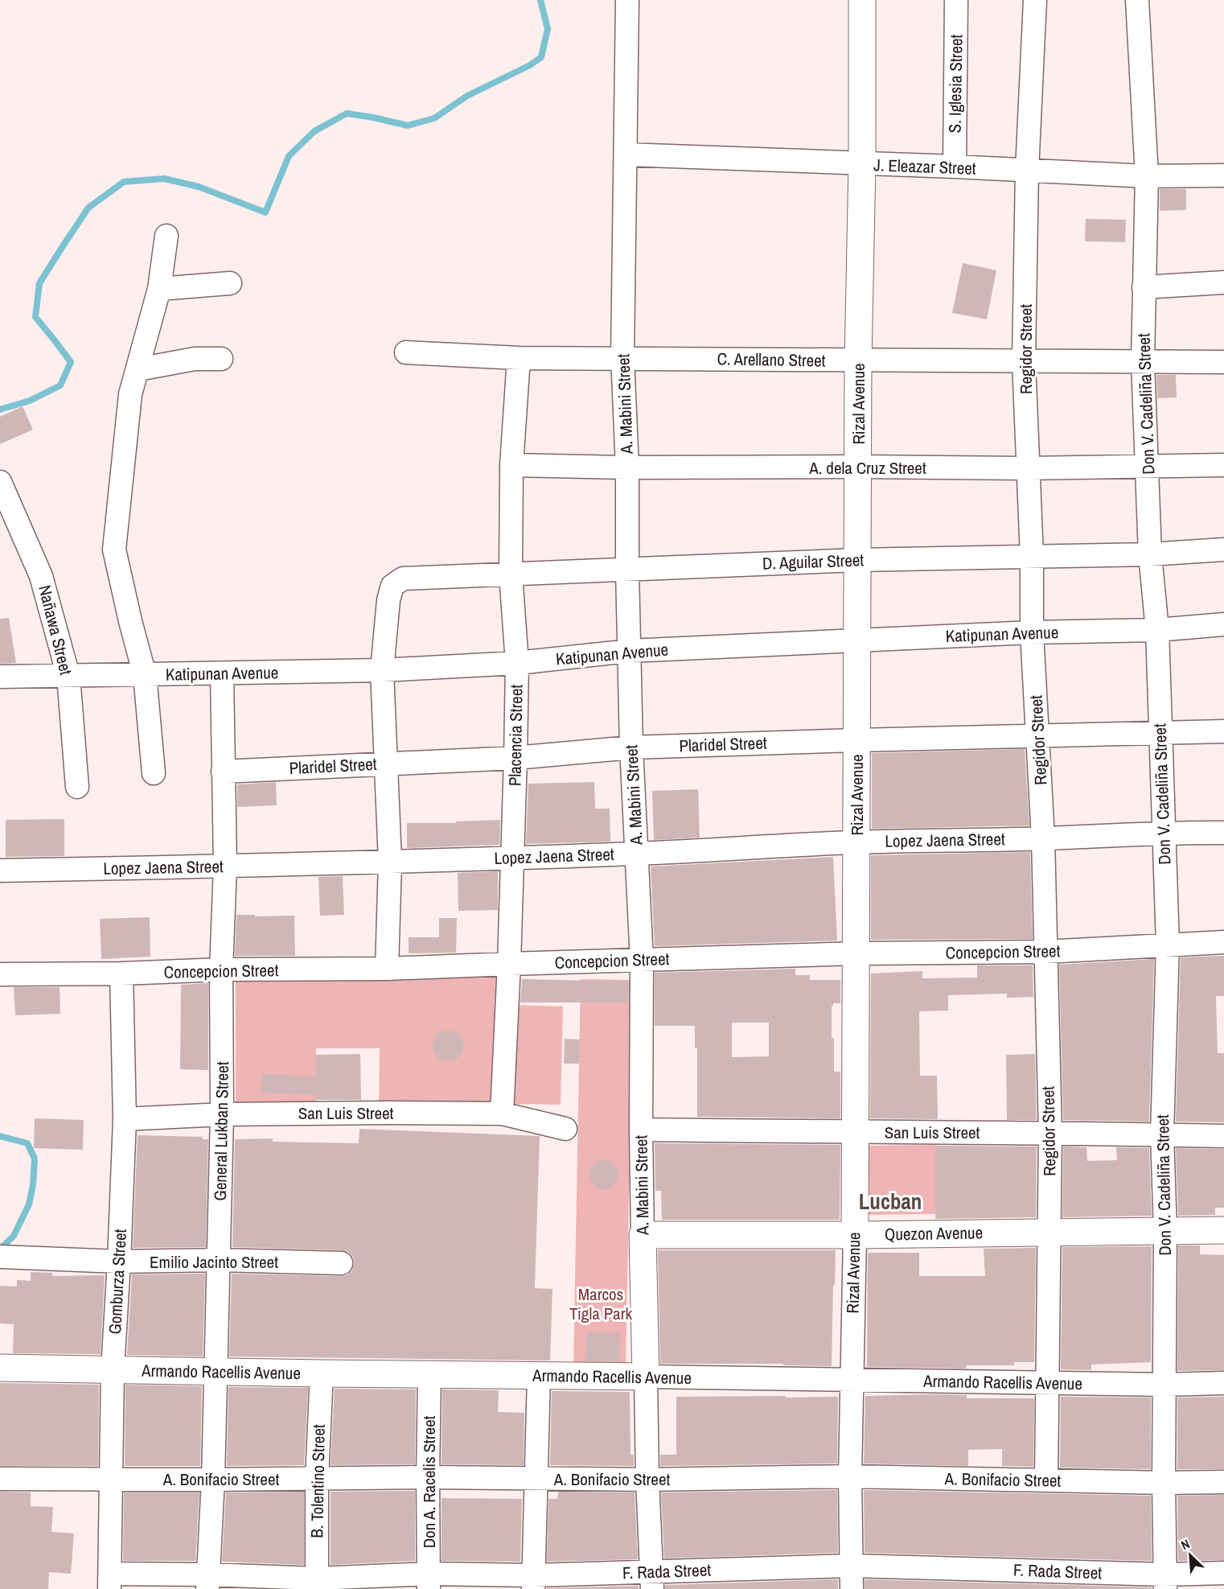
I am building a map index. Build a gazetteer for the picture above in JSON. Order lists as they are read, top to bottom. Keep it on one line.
{"streets":{"main road":["A. Mabini Street","Rizal Avenue","Quezon Avenue","Armando Racellis Avenue"],"street":["S. Iglesia Street","J. Eleazar Street","Regidor Street","C. Arellano Street","Don V. Cadeliña Street","A. dela Cruz Street","D. Aguilar Street","Nañawa Street","Katipunan Avenue","Placencia Street","Plaridel Street","Lopez Jaena Street","Concepcion Street","San Luis Street","General Lukban Street","Emilio Jacinto Street","Gomburza Street","A. Bonifacio Street","B. Tolentino Street","Don A. Racelis Street","F. Rada Street"]},"crossings":[["S. Iglesia Street","J. Eleazar Street"],["J. Eleazar Street","Regidor Street"],["J. Eleazar Street","A. Mabini Street"],["J. Eleazar Street","Rizal Avenue"],["J. Eleazar Street","Don V. Cadeliña Street"],["Regidor Street","C. Arellano Street"],["Regidor Street","A. dela Cruz Street"],["Regidor Street","D. Aguilar Street"],["Regidor Street","Katipunan Avenue"],["Regidor Street","Plaridel Street"],["Regidor Street","Lopez Jaena Street"],["Regidor Street","Concepcion Street"],["Regidor Street","San Luis Street"],["Regidor Street","Quezon Avenue"],["Regidor Street","Armando Racellis Avenue"],["Regidor Street","A. Bonifacio Street"],["C. Arellano Street","A. Mabini Street"],["C. Arellano Street","Rizal Avenue"],["C. Arellano Street","Don V. Cadeliña Street"],["C. Arellano Street","Placencia Street"],["A. Mabini Street","A. dela Cruz Street"],["A. Mabini Street","D. Aguilar Street"],["A. Mabini Street","Katipunan Avenue"],["A. Mabini Street","Plaridel Street"],["A. Mabini Street","Lopez Jaena Street"],["A. Mabini Street","Concepcion Street"],["A. Mabini Street","San Luis Street"],["A. Mabini Street","Quezon Avenue"],["A. Mabini Street","Armando Racellis Avenue"],["A. Mabini Street","A. Bonifacio Street"],["A. Mabini Street","F. Rada Street"],["Rizal Avenue","A. dela Cruz Street"],["Rizal Avenue","D. Aguilar Street"],["Rizal Avenue","Katipunan Avenue"],["Rizal Avenue","Plaridel Street"],["Rizal Avenue","Lopez Jaena Street"],["Rizal Avenue","Concepcion Street"],["Rizal Avenue","San Luis Street"],["Rizal Avenue","Quezon Avenue"],["Rizal Avenue","Armando Racellis Avenue"],["Rizal Avenue","A. Bonifacio Street"],["Rizal Avenue","F. Rada Street"],["Don V. Cadeliña Street","A. dela Cruz Street"],["Don V. Cadeliña Street","D. Aguilar Street"],["Don V. Cadeliña Street","Katipunan Avenue"],["Don V. Cadeliña Street","Plaridel Street"],["Don V. Cadeliña Street","Lopez Jaena Street"],["Don V. Cadeliña Street","Concepcion Street"],["Don V. Cadeliña Street","San Luis Street"],["Don V. Cadeliña Street","Quezon Avenue"],["Don V. Cadeliña Street","Armando Racellis Avenue"],["Don V. Cadeliña Street","A. Bonifacio Street"],["Don V. Cadeliña Street","F. Rada Street"],["A. dela Cruz Street","Placencia Street"],["D. Aguilar Street","Katipunan Avenue"],["D. Aguilar Street","Placencia Street"],["Nañawa Street","Katipunan Avenue"],["Katipunan Avenue","Placencia Street"],["Katipunan Avenue","General Lukban Street"],["Placencia Street","Plaridel Street"],["Placencia Street","Lopez Jaena Street"],["Placencia Street","Concepcion Street"],["Placencia Street","San Luis Street"],["Plaridel Street","General Lukban Street"],["Lopez Jaena Street","General Lukban Street"],["Concepcion Street","General Lukban Street"],["Concepcion Street","Gomburza Street"],["San Luis Street","General Lukban Street"],["San Luis Street","Gomburza Street"],["General Lukban Street","Emilio Jacinto Street"],["General Lukban Street","Armando Racellis Avenue"],["General Lukban Street","A. Bonifacio Street"],["General Lukban Street","F. Rada Street"],["Emilio Jacinto Street","Gomburza Street"],["Gomburza Street","Armando Racellis Avenue"],["Gomburza Street","A. Bonifacio Street"],["Gomburza Street","F. Rada Street"],["Armando Racellis Avenue","B. Tolentino Street"],["Armando Racellis Avenue","Don A. Racelis Street"],["A. Bonifacio Street","B. Tolentino Street"],["A. Bonifacio Street","Don A. Racelis Street"],["B. Tolentino Street","F. Rada Street"],["Don A. Racelis Street","F. Rada Street"]],"districts":["Lucban"],"parks":["Marcos Tigla Park"],"north":"top left"}
